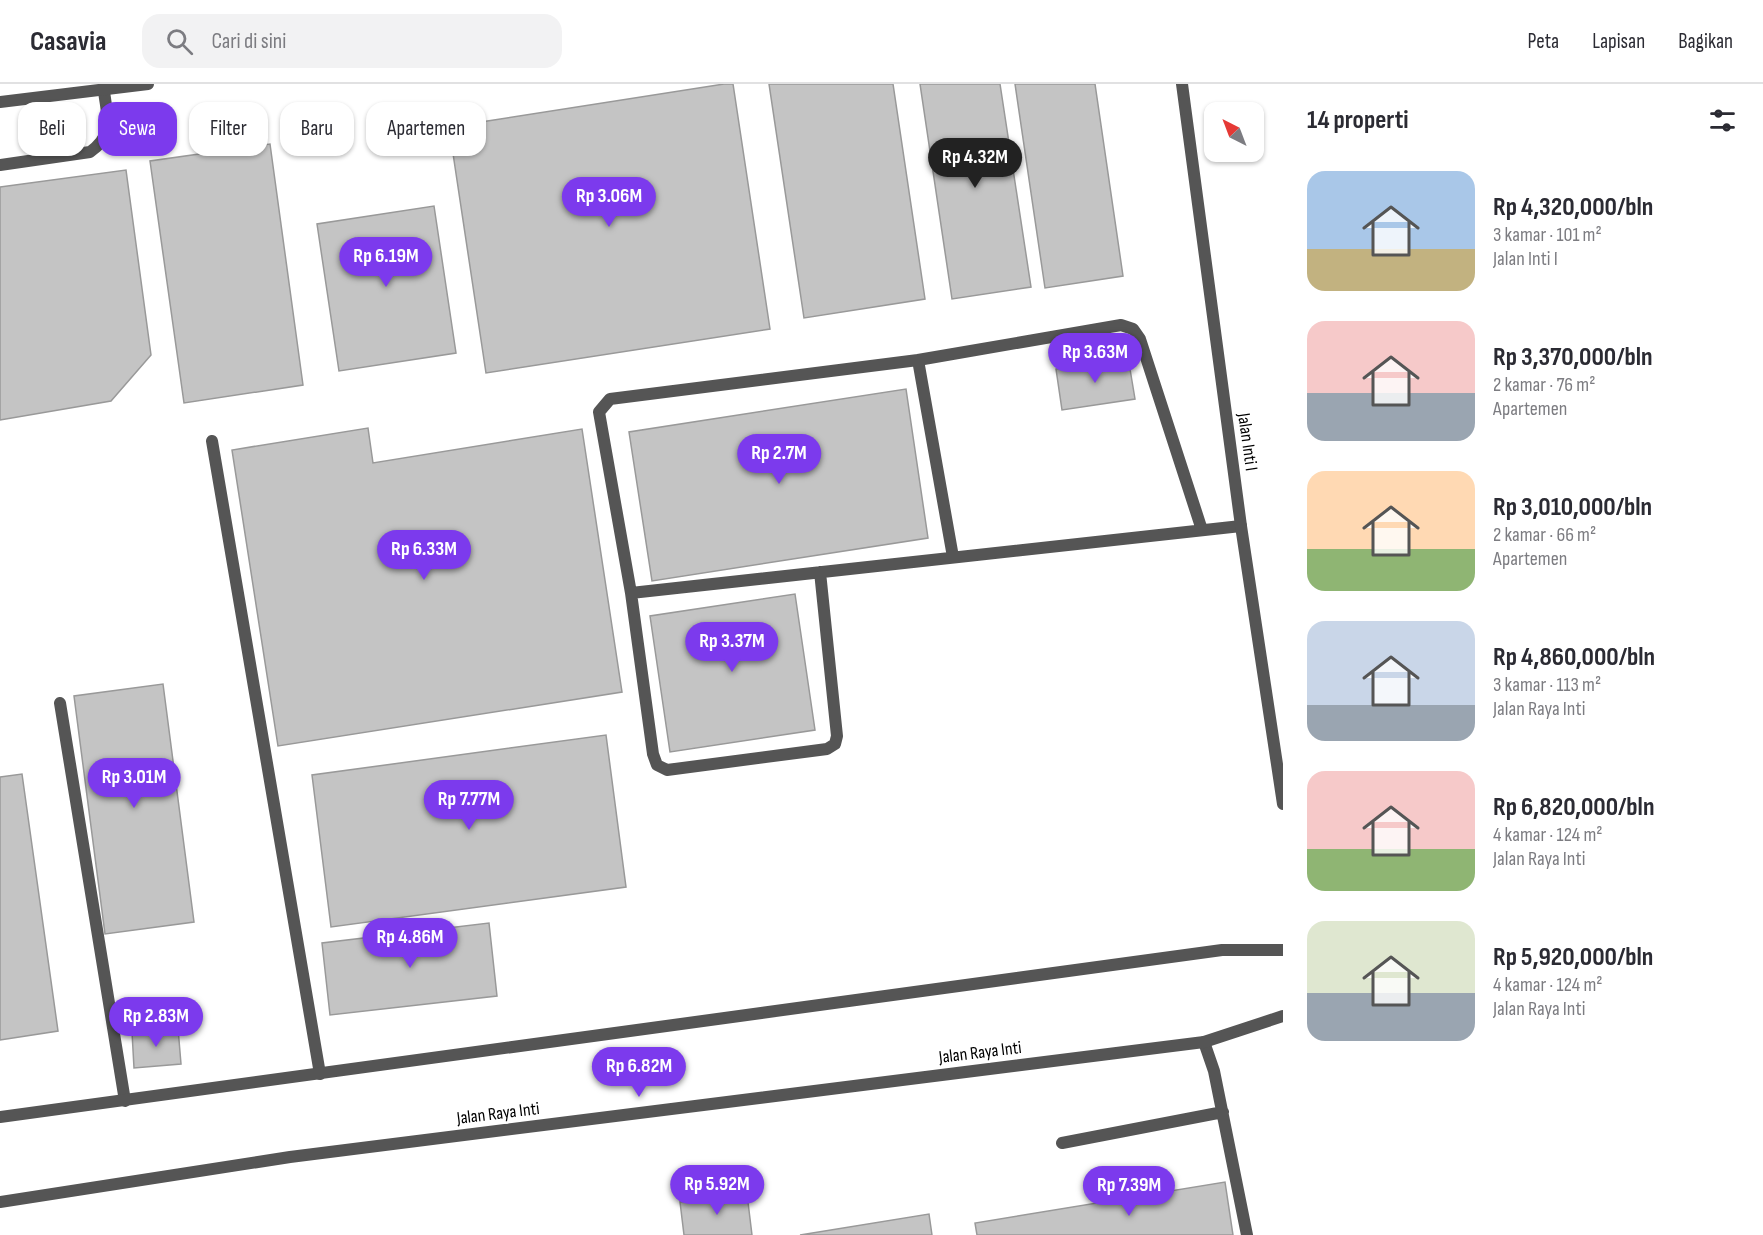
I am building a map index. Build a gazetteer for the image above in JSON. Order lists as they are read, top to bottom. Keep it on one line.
{"streets":{"street":["Jalan Inti I","Jalan Raya Inti"]},"north":"top left","page":{"header":"Casavia","search":"Cari di sini","nav":["Peta","Lapisan","Bagikan"],"heading":"14 properti","chip":["Beli","Sewa","Filter","Baru","Apartemen"],"price":["Rp 4.32M","Rp 3.06M","Rp 6.19M","Rp 3.63M","Rp 2.7M","Rp 6.33M","Rp 3.37M","Rp 3.01M","Rp 7.77M","Rp 4.86M","Rp 2.83M","Rp 6.82M","Rp 5.92M","Rp 7.39M"],"list":[{"name":"Rp 4,320,000/bln","note":"3 kamar · 101 m² · Jalan Inti I"},{"name":"Rp 3,370,000/bln","note":"2 kamar · 76 m² · Apartemen"},{"name":"Rp 3,010,000/bln","note":"2 kamar · 66 m² · Apartemen"},{"name":"Rp 4,860,000/bln","note":"3 kamar · 113 m² · Jalan Raya Inti"},{"name":"Rp 6,820,000/bln","note":"4 kamar · 124 m² · Jalan Raya Inti"},{"name":"Rp 5,920,000/bln","note":"4 kamar · 124 m² · Jalan Raya Inti"}]}}
